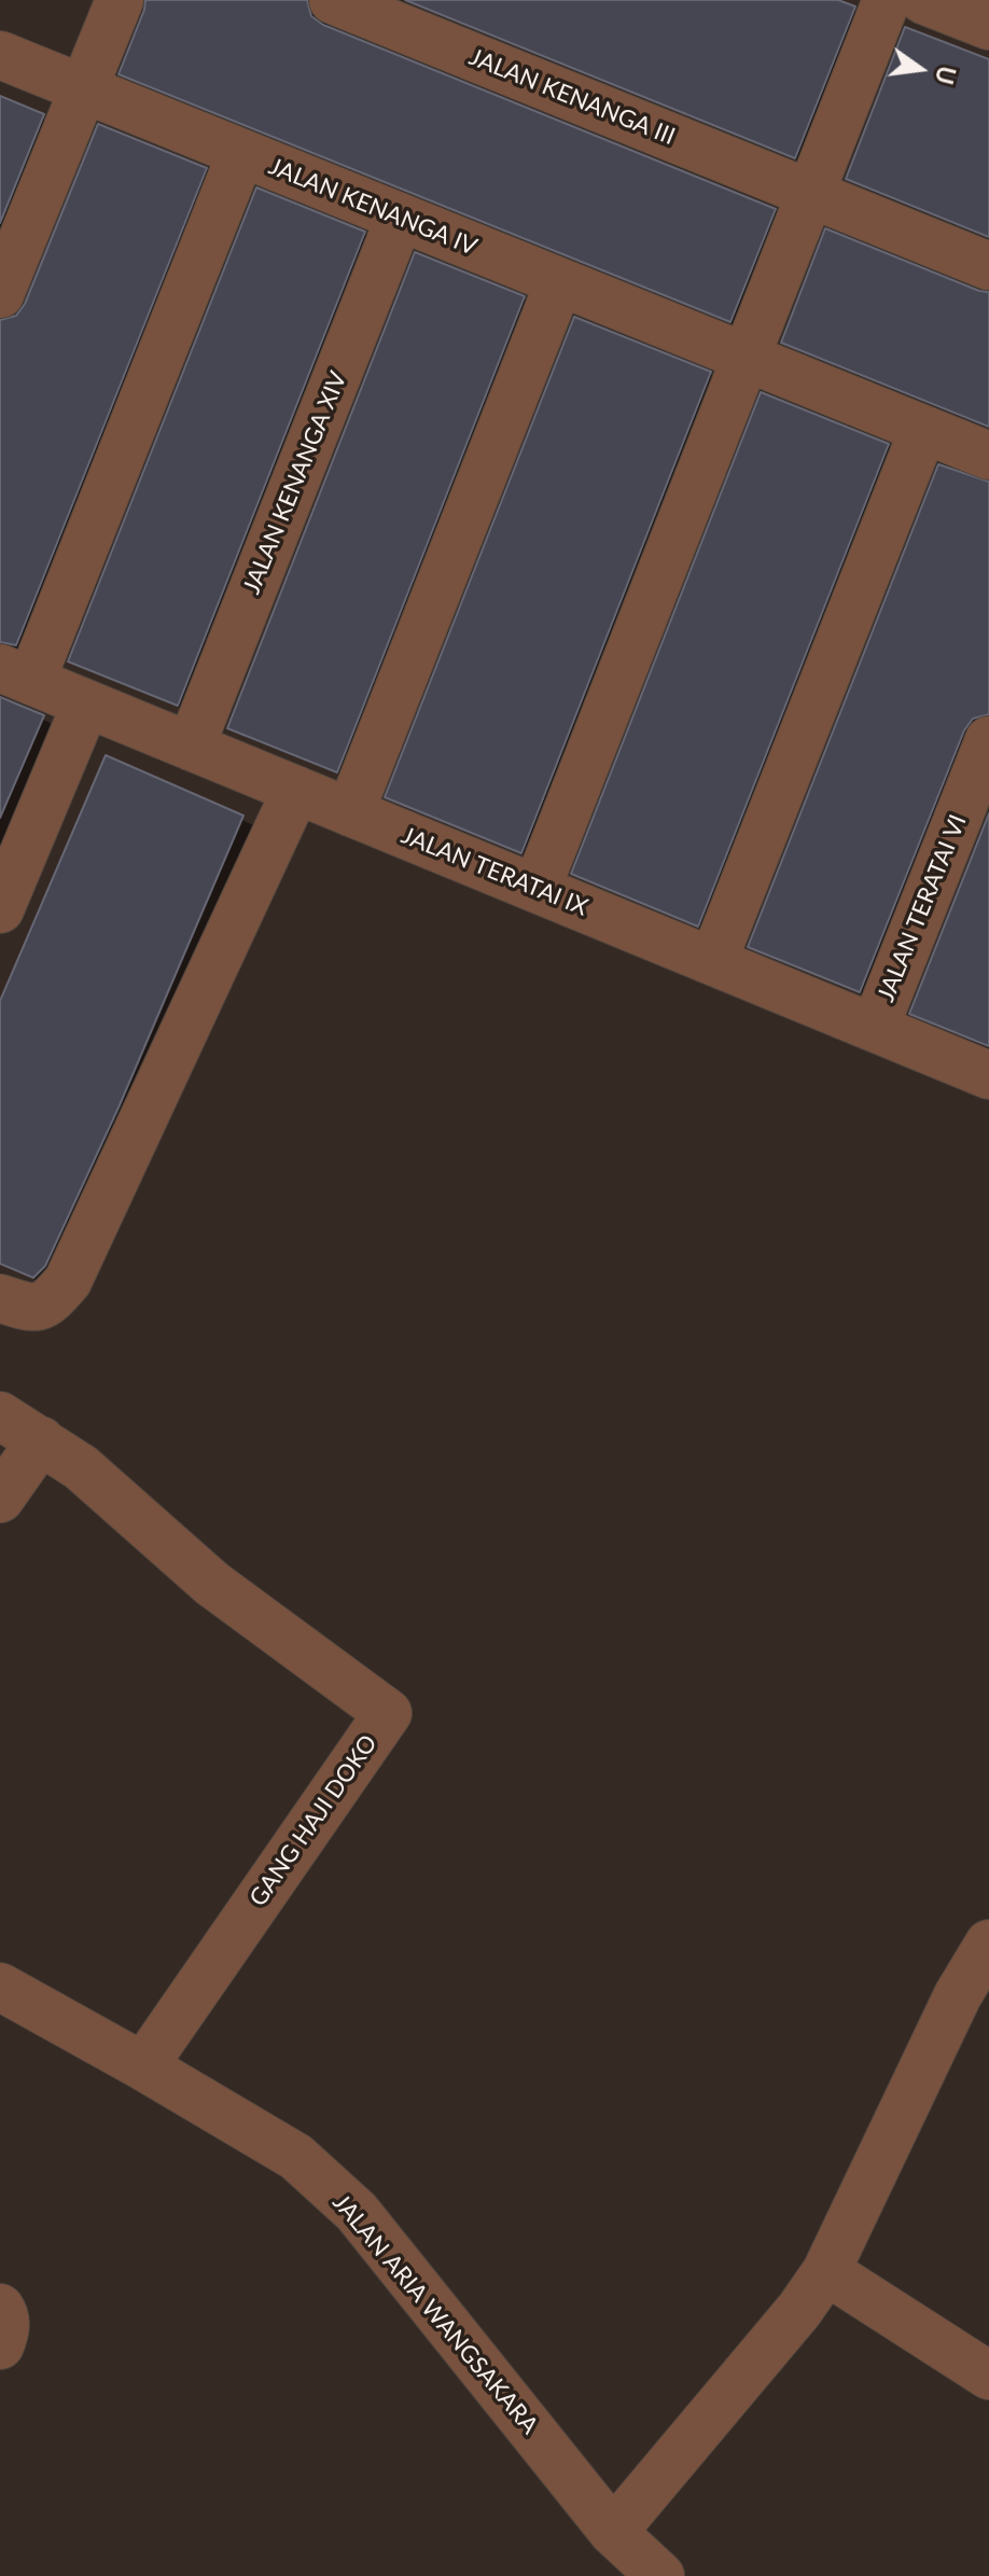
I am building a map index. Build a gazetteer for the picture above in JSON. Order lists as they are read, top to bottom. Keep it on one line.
{"streets":{"street":["JALAN KENANGA III","JALAN KENANGA IV","JALAN KENANGA XIV","JALAN TERATAI IX","JALAN TERATAI VI","GANG HAJI DOKO","JALAN ARIA WANGSAKARA"]},"crossings":[["JALAN KENANGA IV","JALAN KENANGA XIV"],["JALAN KENANGA XIV","JALAN TERATAI IX"],["JALAN TERATAI IX","JALAN TERATAI VI"],["GANG HAJI DOKO","JALAN ARIA WANGSAKARA"]],"north":"right"}
